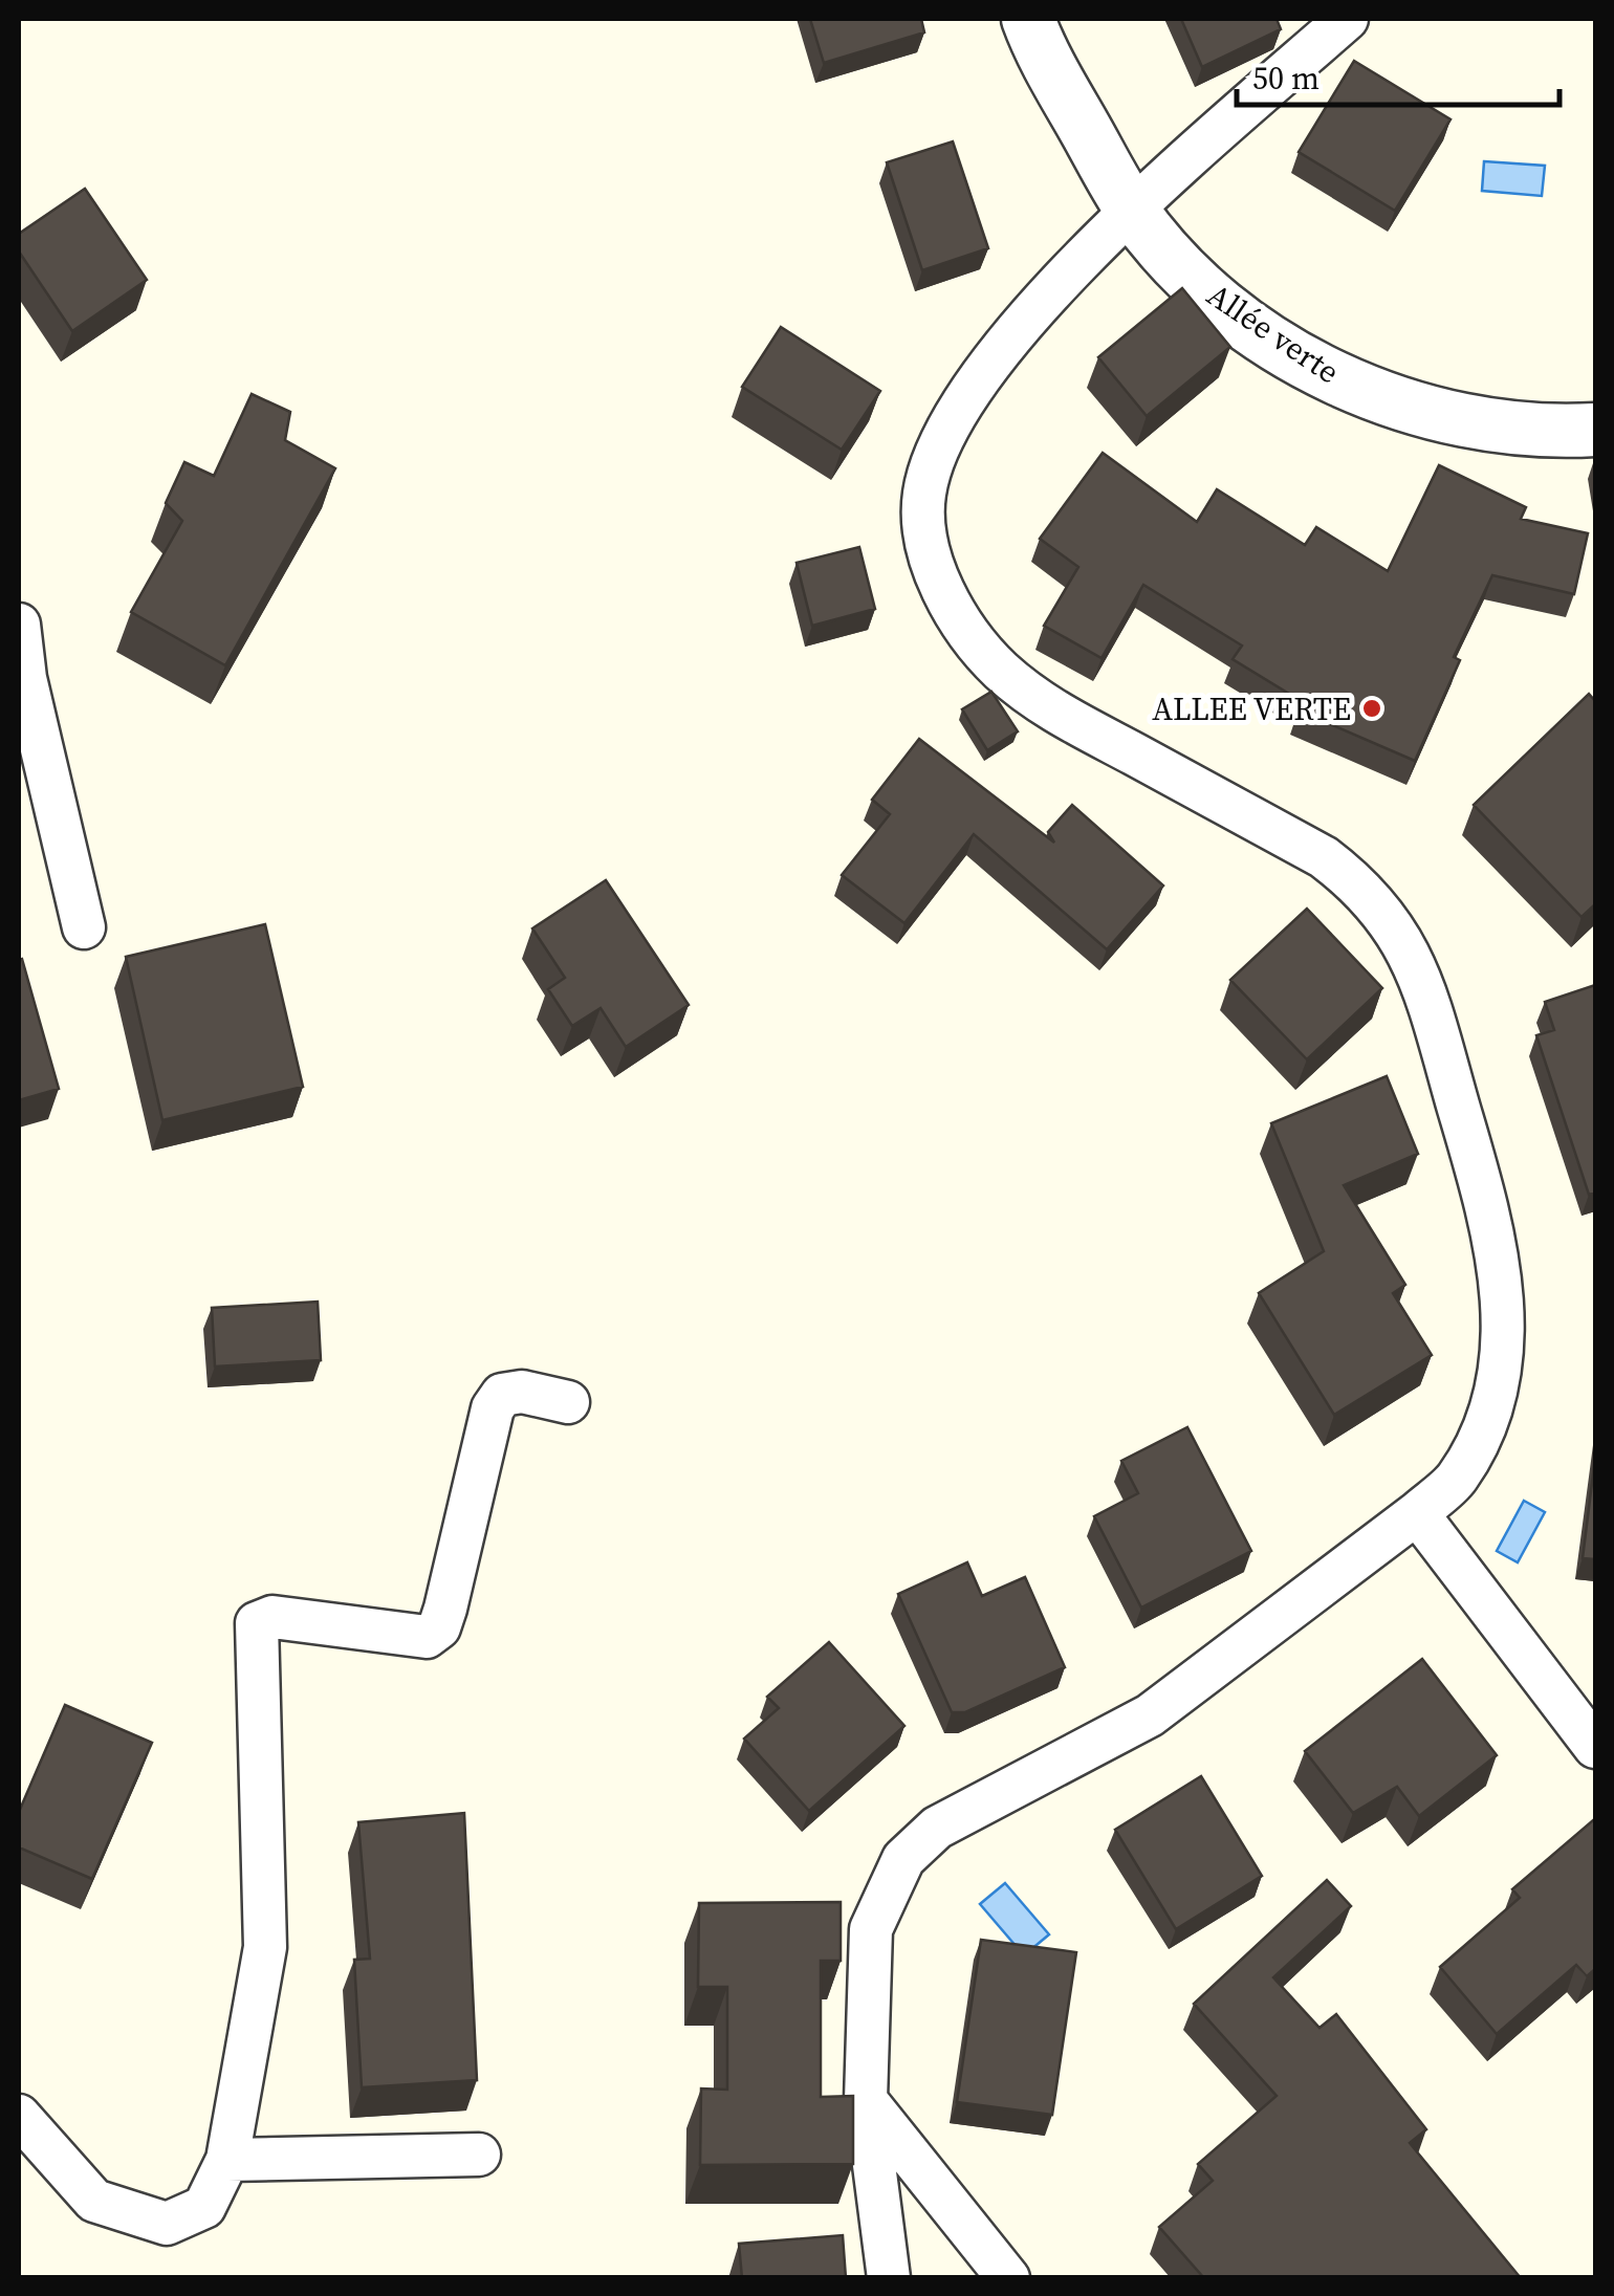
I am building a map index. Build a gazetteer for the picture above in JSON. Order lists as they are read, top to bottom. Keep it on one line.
{"streets":{"street":["Allée verte"]},"places":["ALLEE VERTE"],"scale_bar":"50 m"}
